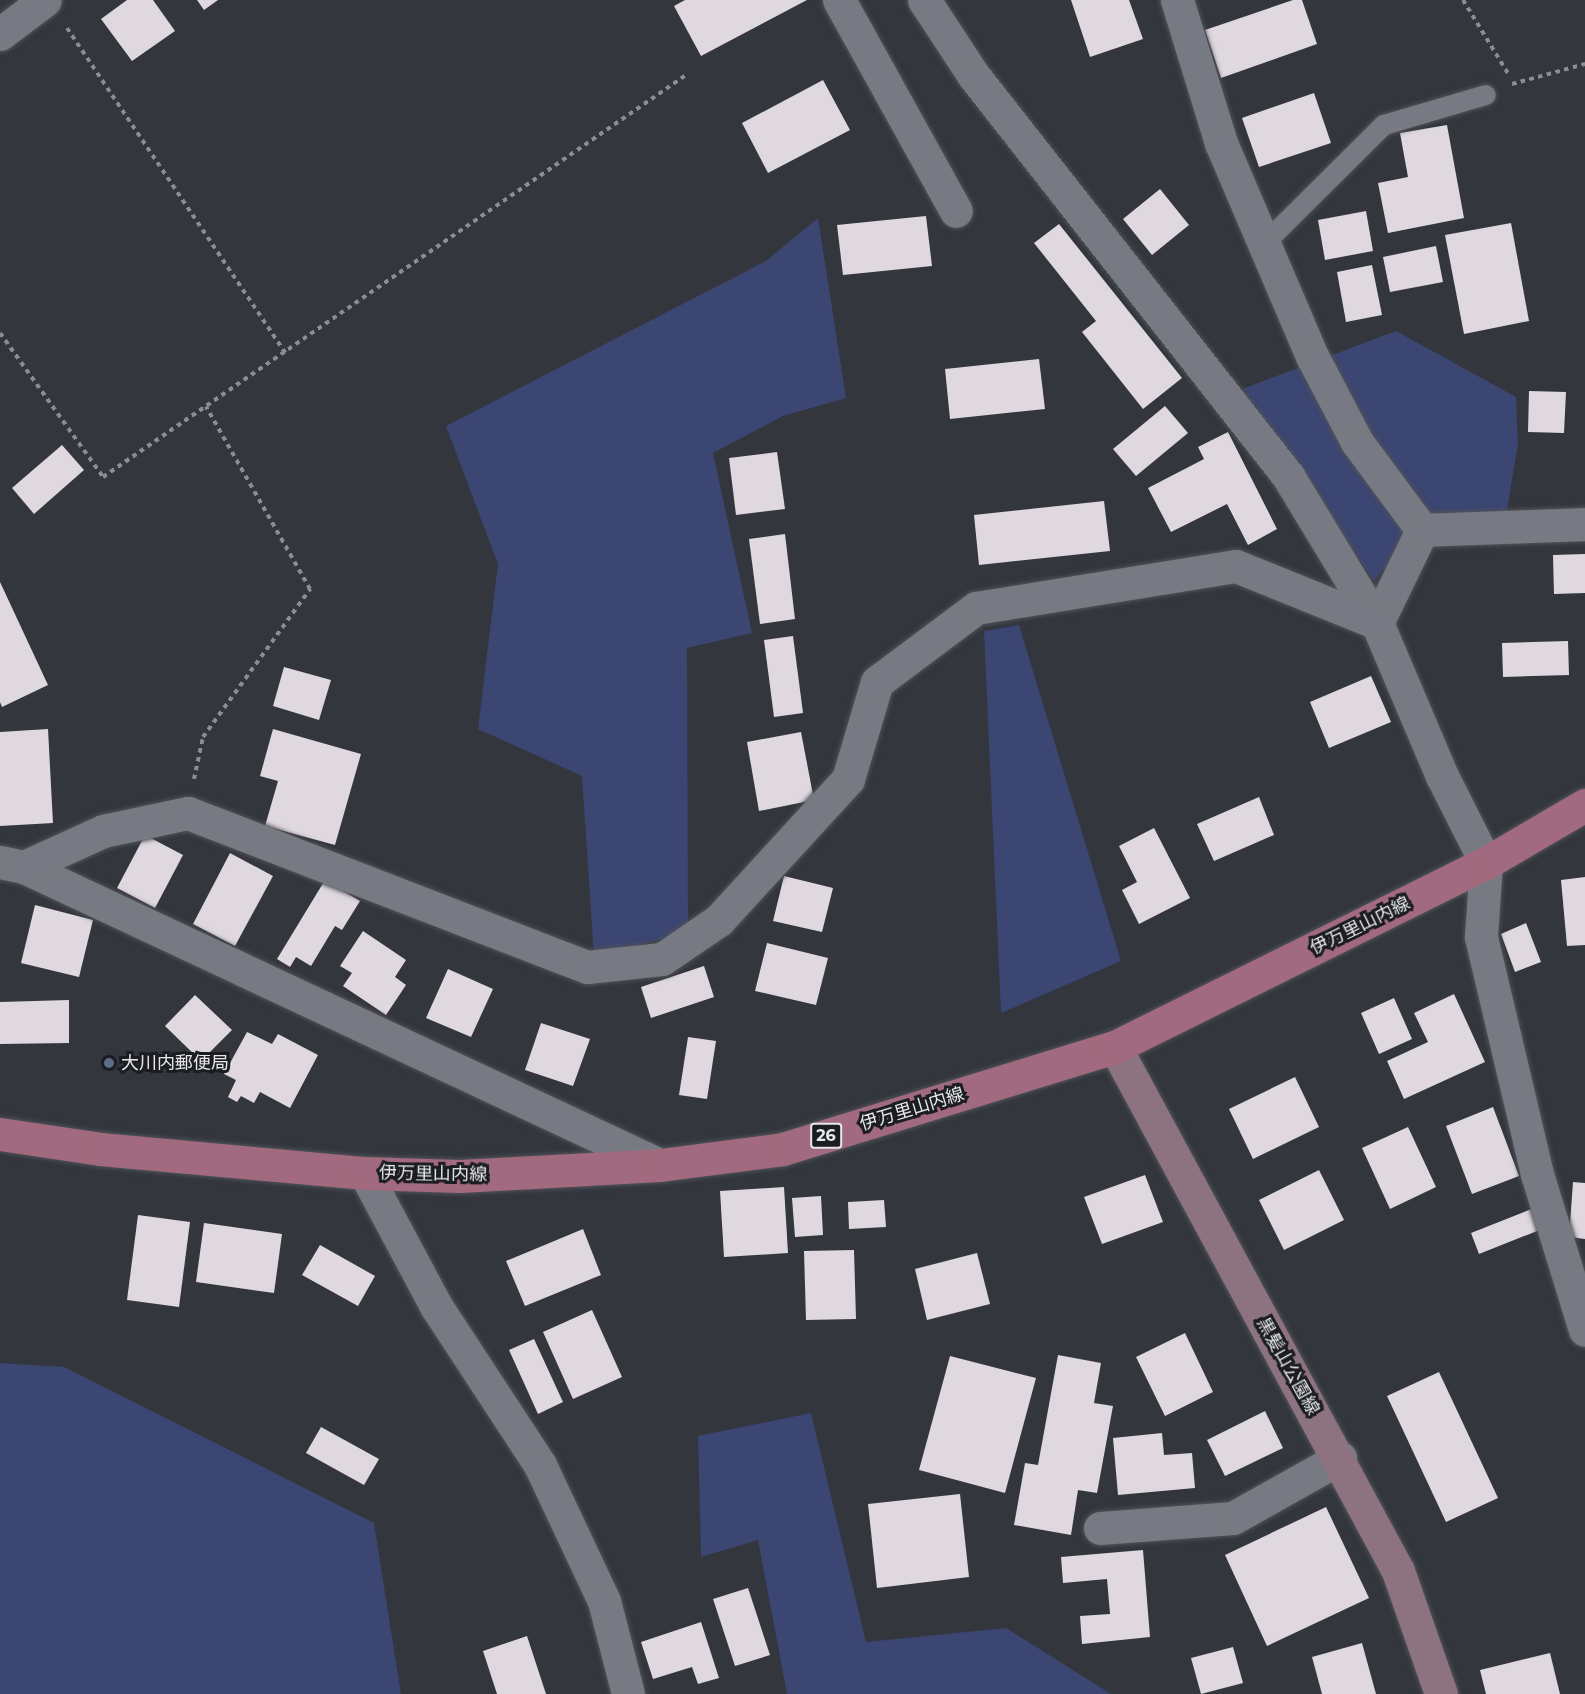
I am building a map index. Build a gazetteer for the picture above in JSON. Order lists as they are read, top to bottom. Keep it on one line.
{"streets":{"main road":["伊万里山内線","26","黒髪山公園線"]},"crossings":[["伊万里山内線","黒髪山公園線"]],"places":["大川内郵便局"]}
